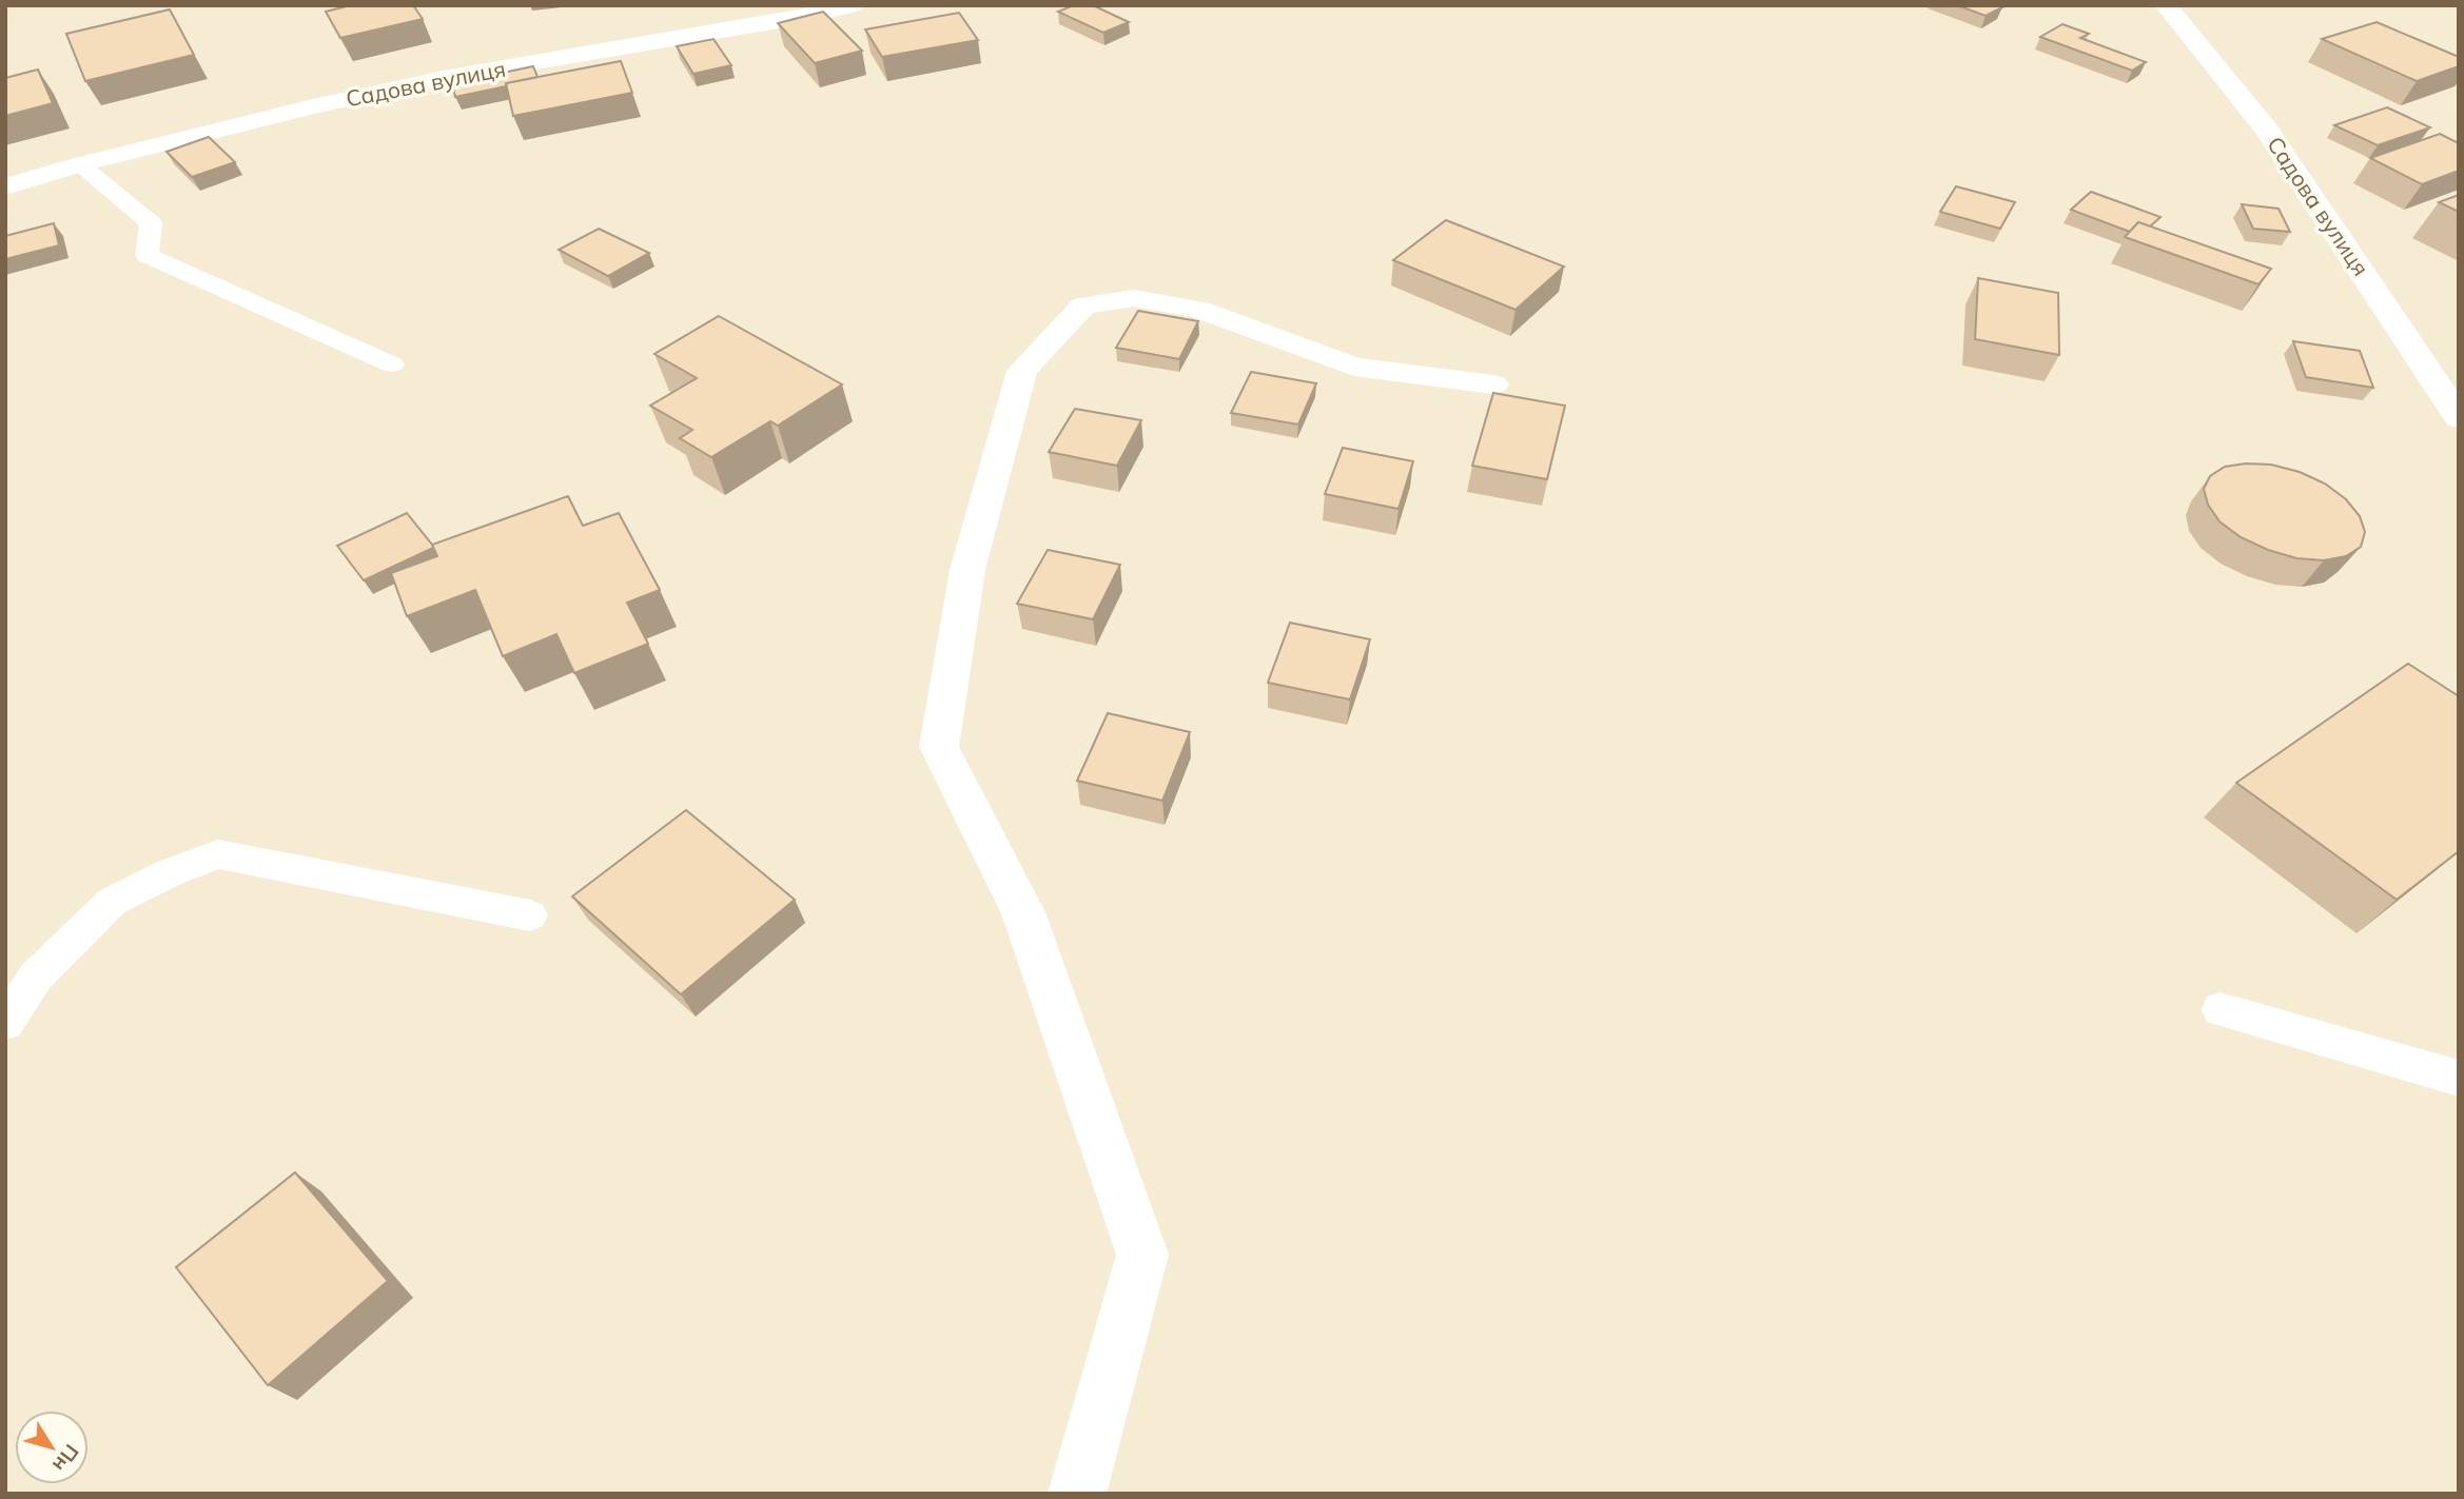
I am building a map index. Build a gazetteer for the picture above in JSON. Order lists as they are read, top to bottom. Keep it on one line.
{"streets":{"street":["Садова вулиця"]},"north":"bottom right"}
